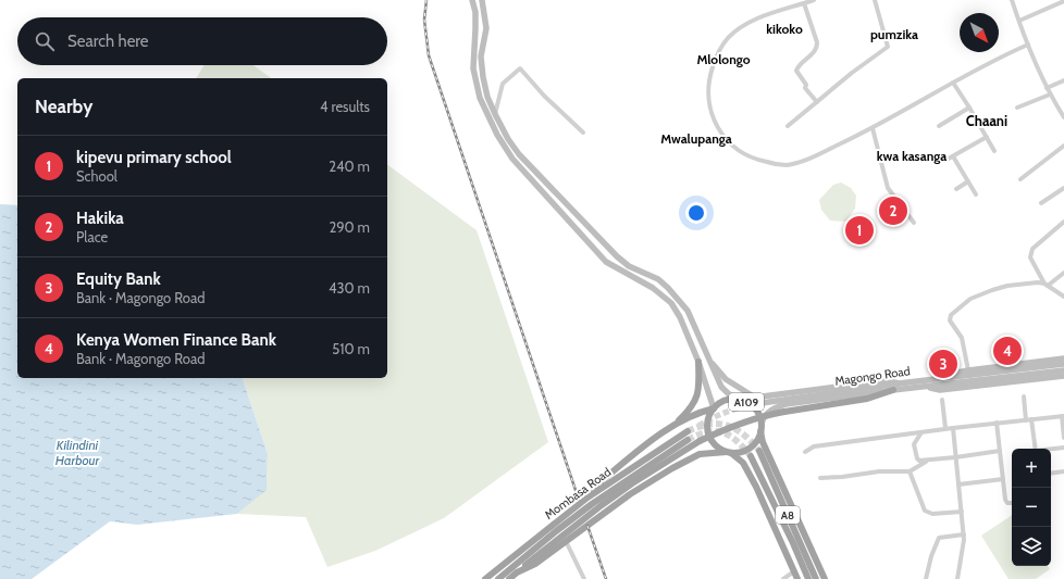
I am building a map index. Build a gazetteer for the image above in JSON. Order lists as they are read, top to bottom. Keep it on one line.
{"streets":{"highway":["A109","Mombasa Road","A8"],"main road":["Magongo Road"]},"crossings":[["Magongo Road","A109"]],"districts":["kikoko","pumzika","Mlolongo","Chaani","Mwalupanga","kwa kasanga"],"water":["Kilindini Harbour"],"north":"bottom right","page":{"search":"Search here","heading":["Nearby","4 results"],"list":[{"mark":"1","name":"kipevu primary school","note":"School","value":"240 m"},{"mark":"2","name":"Hakika","note":"Place","value":"290 m"},{"mark":"3","name":"Equity Bank","note":"Bank · Magongo Road","value":"430 m"},{"mark":"4","name":"Kenya Women Finance Bank","note":"Bank · Magongo Road","value":"510 m"}],"pins":["2","1","4","3"],"map_buttons":["+","−"]}}
